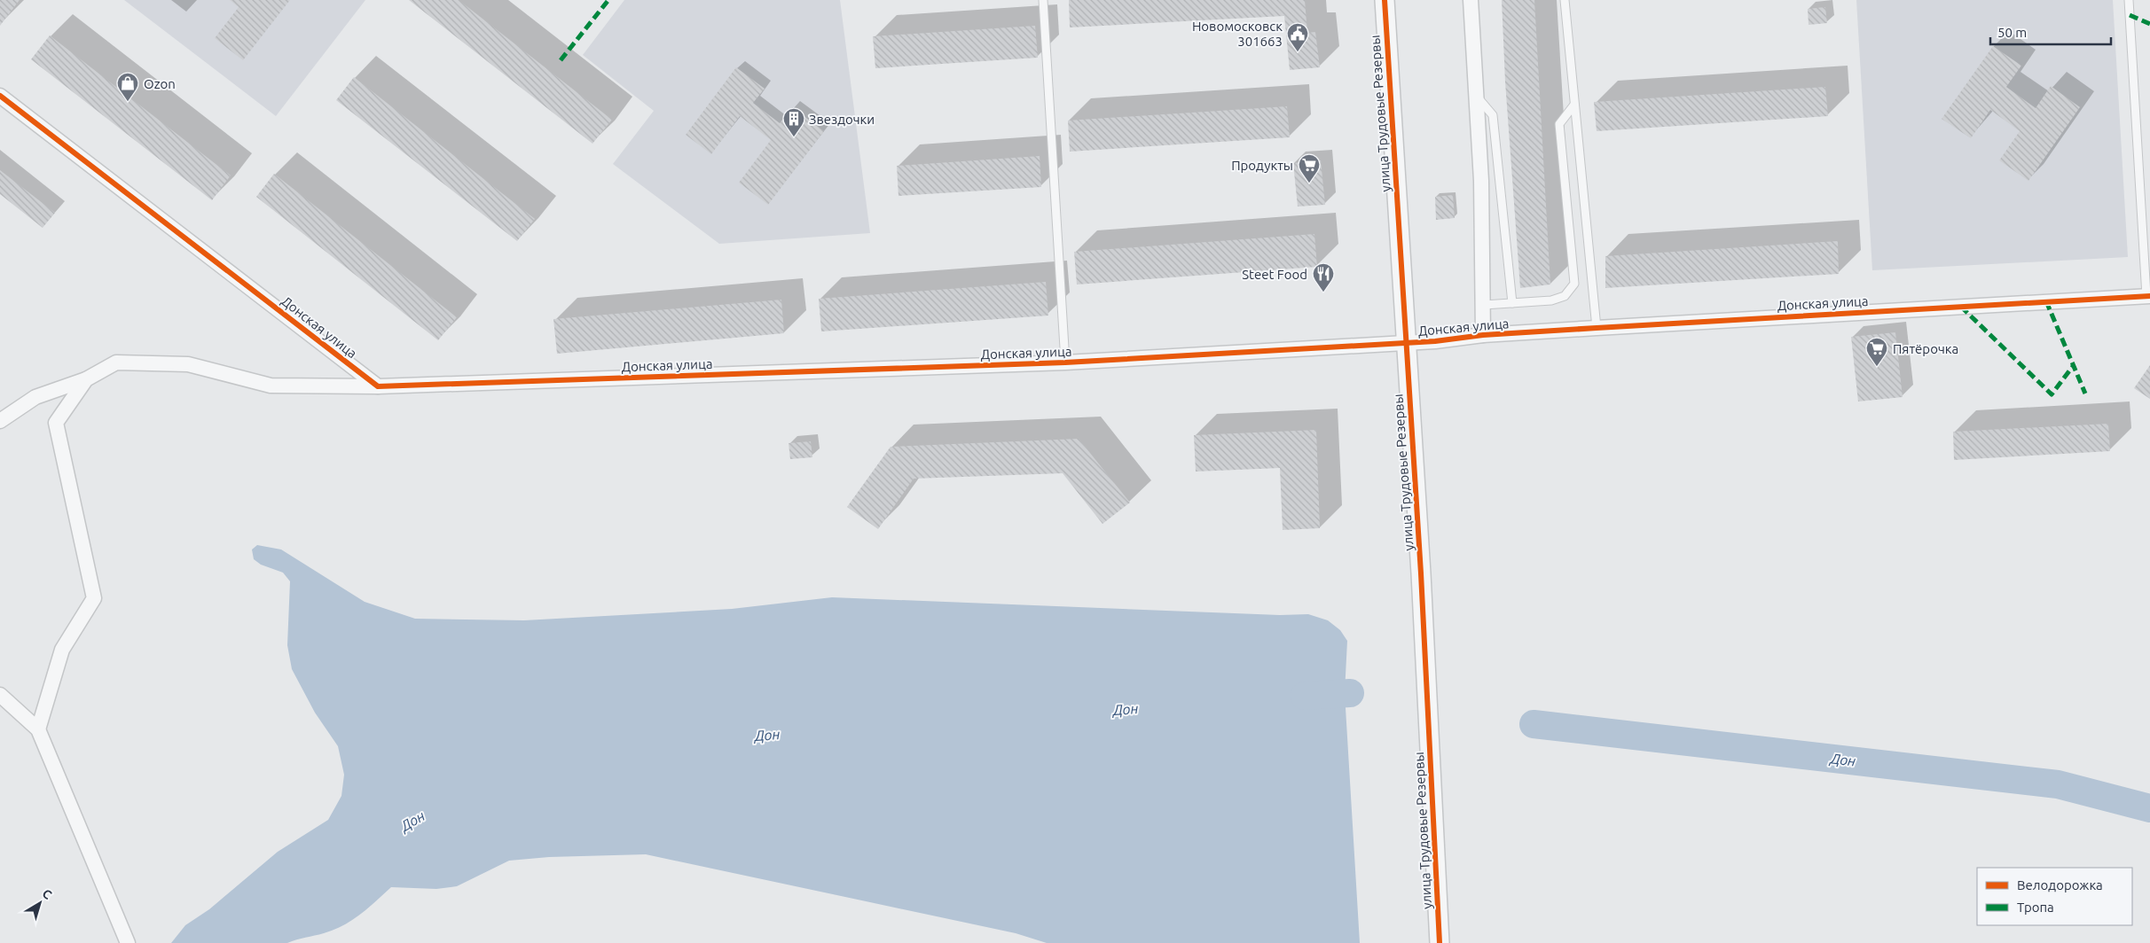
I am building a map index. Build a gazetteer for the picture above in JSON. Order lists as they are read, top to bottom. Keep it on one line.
{"streets":{"street":["улица Трудовые Резервы","Донская улица"]},"crossings":[["улица Трудовые Резервы","Донская улица"]],"water":["Дон"],"places":{"public building":["Новомосковск 301663"],"shop":["Ozon"],"building":["Звездочки"],"supermarket":["Продукты","Пятёрочка"],"restaurant":["Steet Food"]},"legend":["Велодорожка","Тропа"],"scale_bar":"50 m","north":"top right"}
